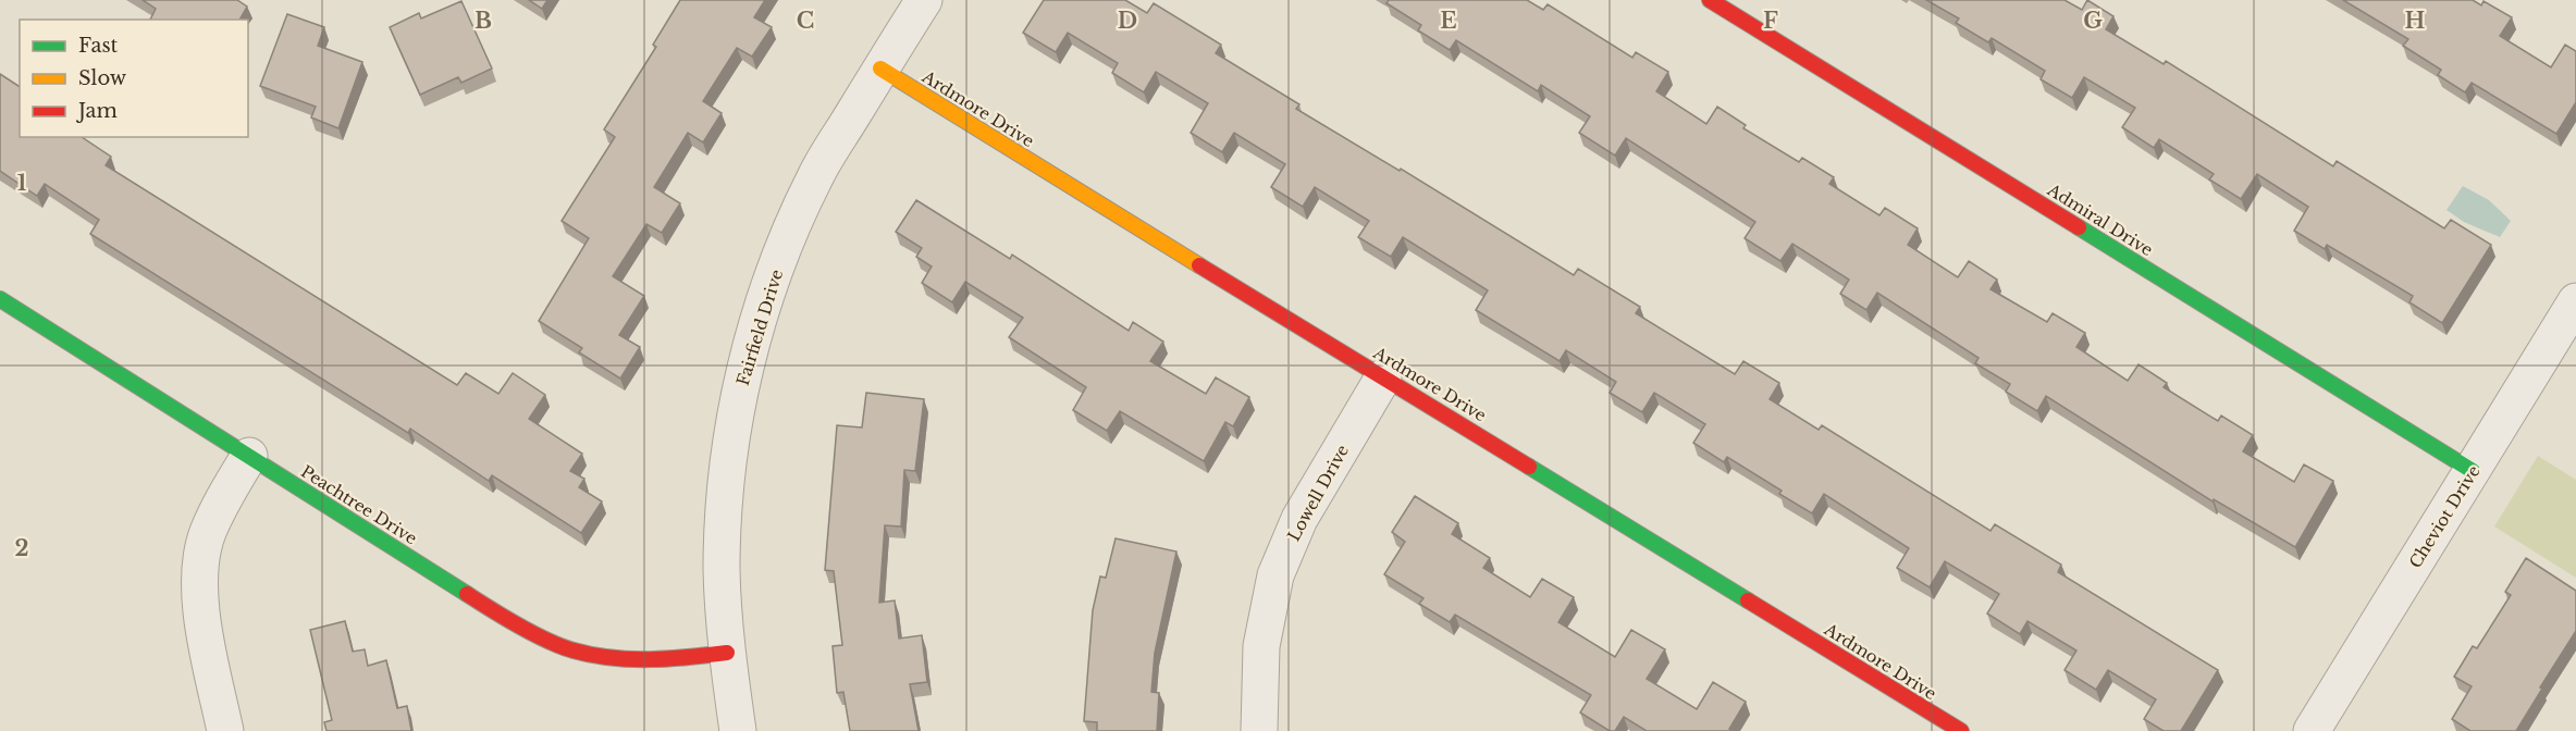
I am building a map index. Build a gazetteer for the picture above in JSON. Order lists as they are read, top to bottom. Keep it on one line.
{"streets":{"street":["Ardmore Drive","Admiral Drive","Fairfield Drive","Lowell Drive","Peachtree Drive","Cheviot Drive"]},"crossings":[["Ardmore Drive","Fairfield Drive"],["Ardmore Drive","Lowell Drive"],["Admiral Drive","Cheviot Drive"],["Fairfield Drive","Peachtree Drive"]],"legend":["Fast","Slow","Jam"],"grid":{"columns":["B","C","D","E","F","G","H"],"rows":["1","2"]}}
